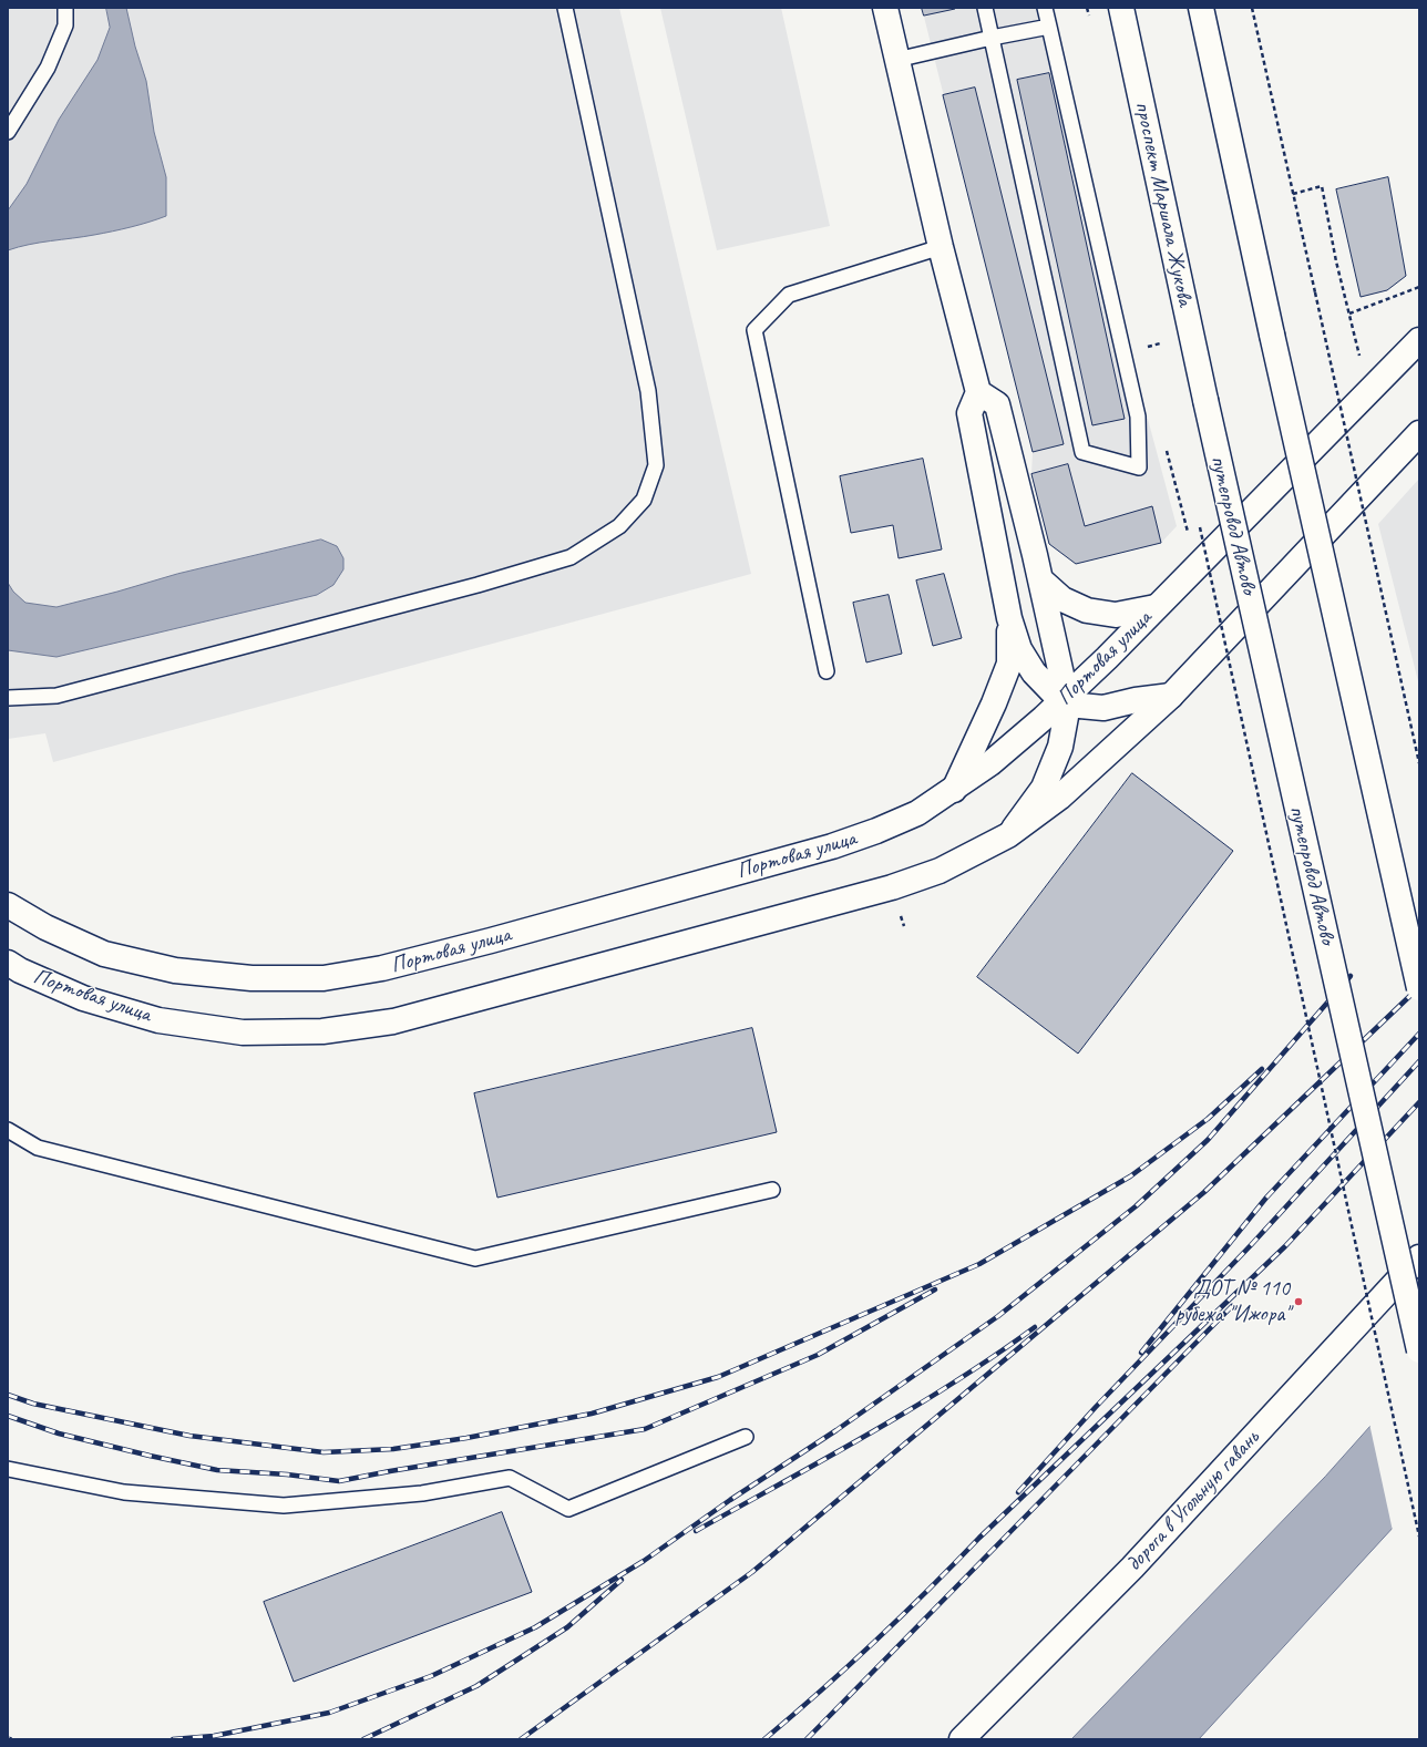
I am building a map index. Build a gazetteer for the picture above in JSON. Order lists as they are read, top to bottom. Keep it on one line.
{"streets":{"street":["проспект Маршала Жукова","путепровод Автово","Портовая улица","дорога в Угольную гавань"]},"crossings":[["проспект Маршала Жукова","путепровод Автово"]],"places":["ДОТ № 110 рубежа \"Ижора\""]}
